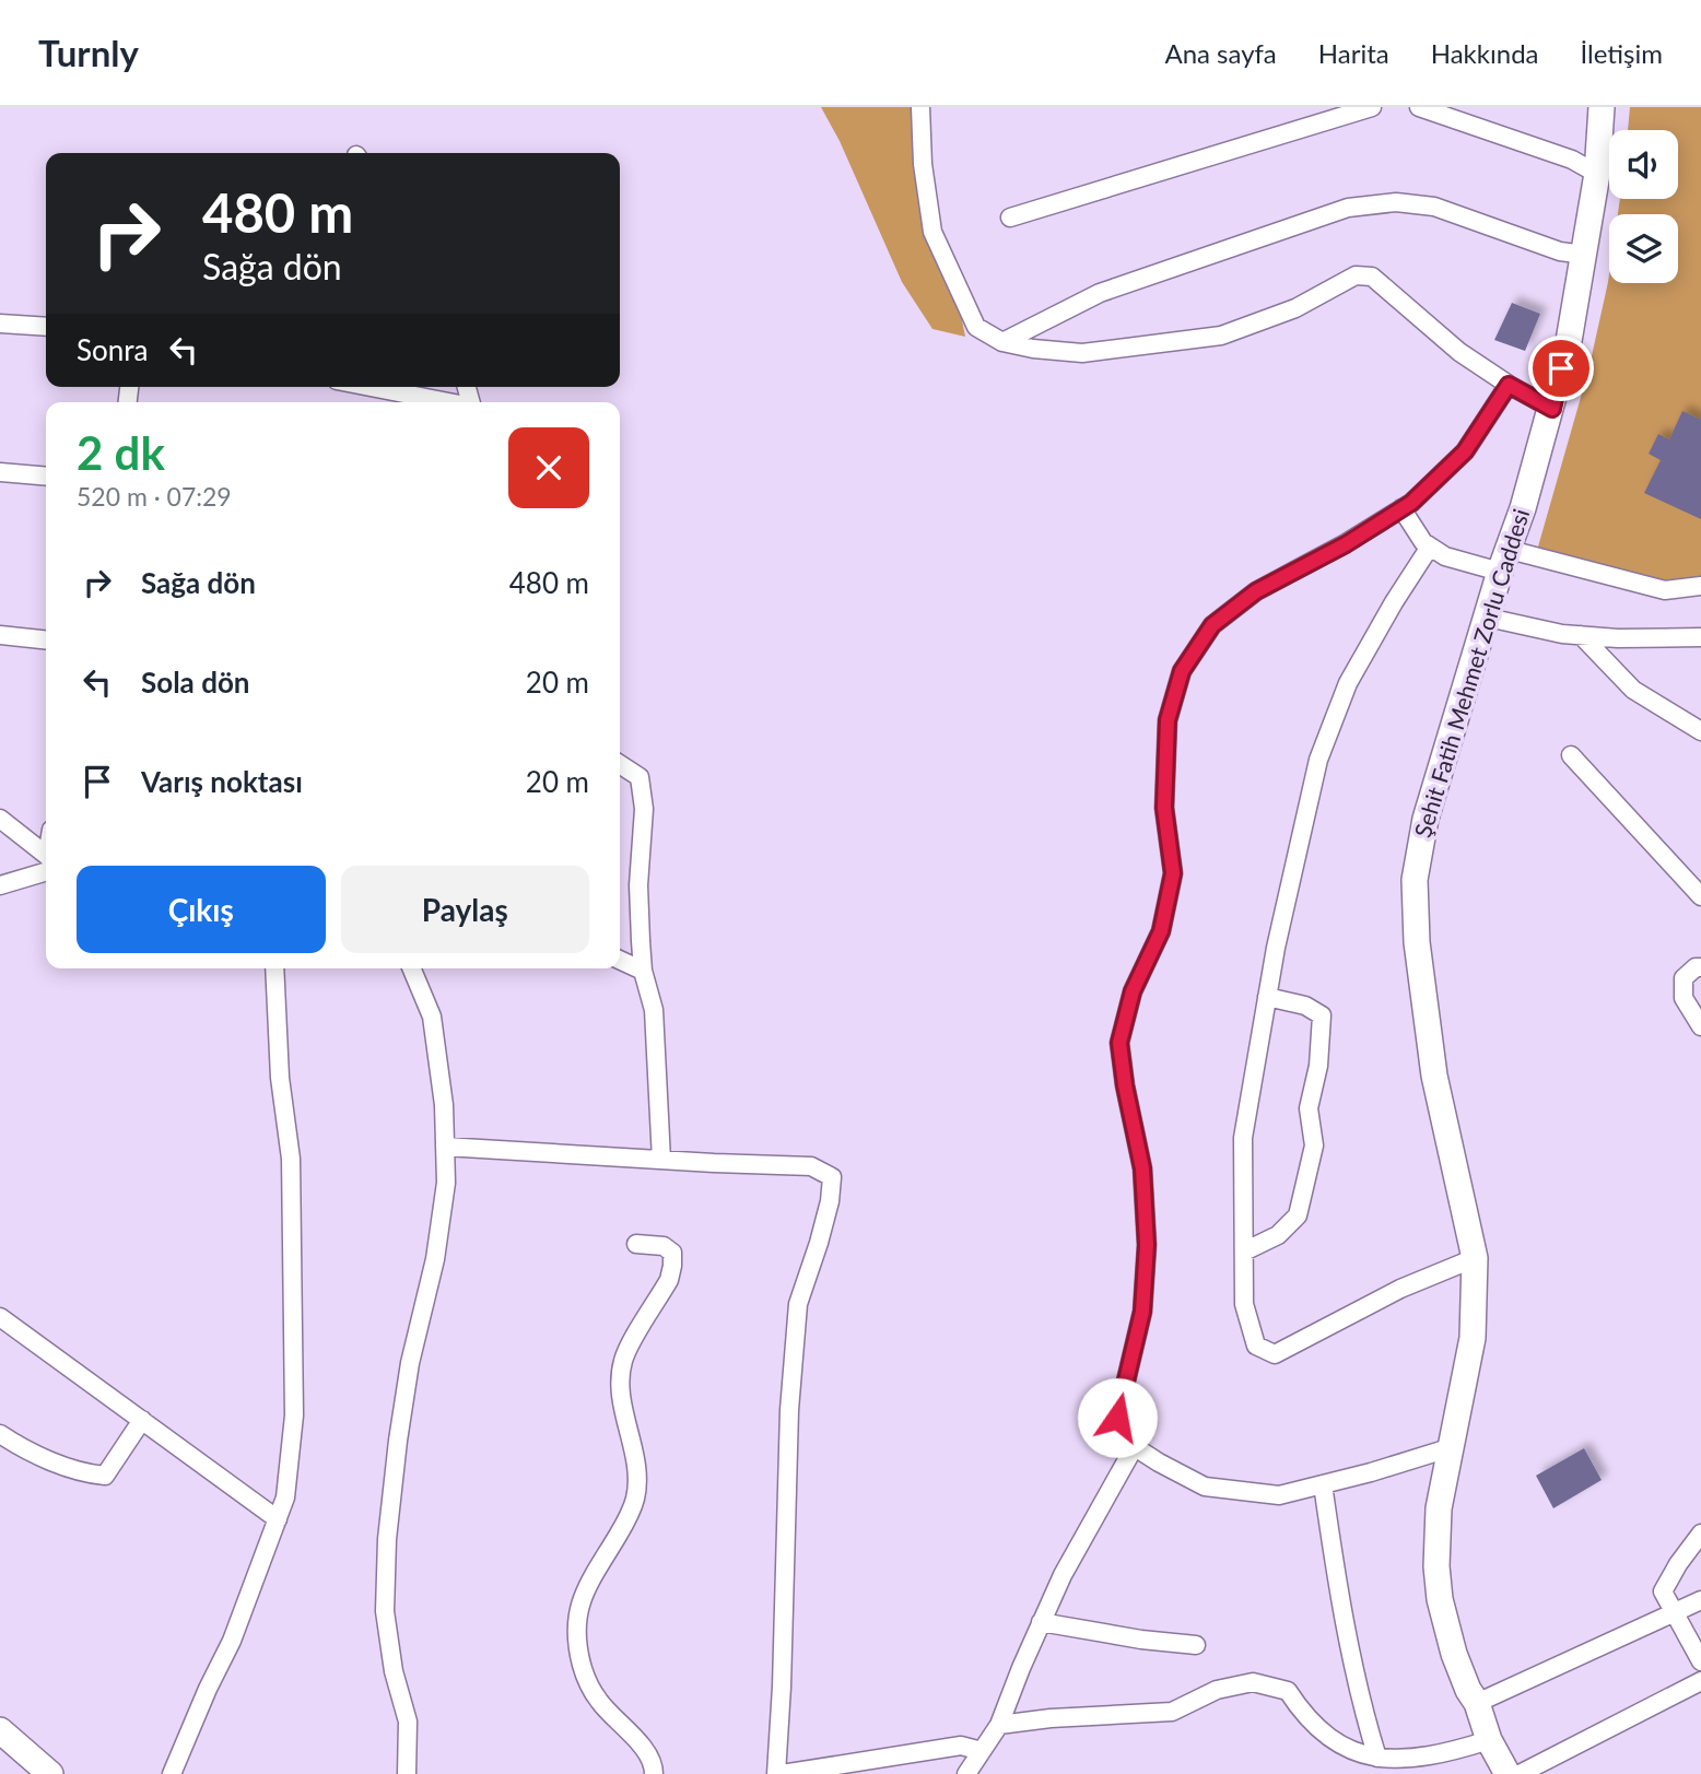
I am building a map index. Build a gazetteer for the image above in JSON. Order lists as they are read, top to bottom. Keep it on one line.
{"streets":{"main road":["Şehit Fatih Mehmet Zorlu Caddesi"]},"page":{"header":"Turnly","nav":["Ana sayfa","Harita","Hakkında","İletişim"],"turn":["480 m","Sağa dön"],"then":"Sonra","heading":["2 dk","520 m · 07:29"],"list":[{"name":"Sağa dön","value":"480 m"},{"name":"Sola dön","value":"20 m"},{"name":"Varış noktası","value":"20 m"}],"buttons":["Çıkış","Paylaş"]}}
